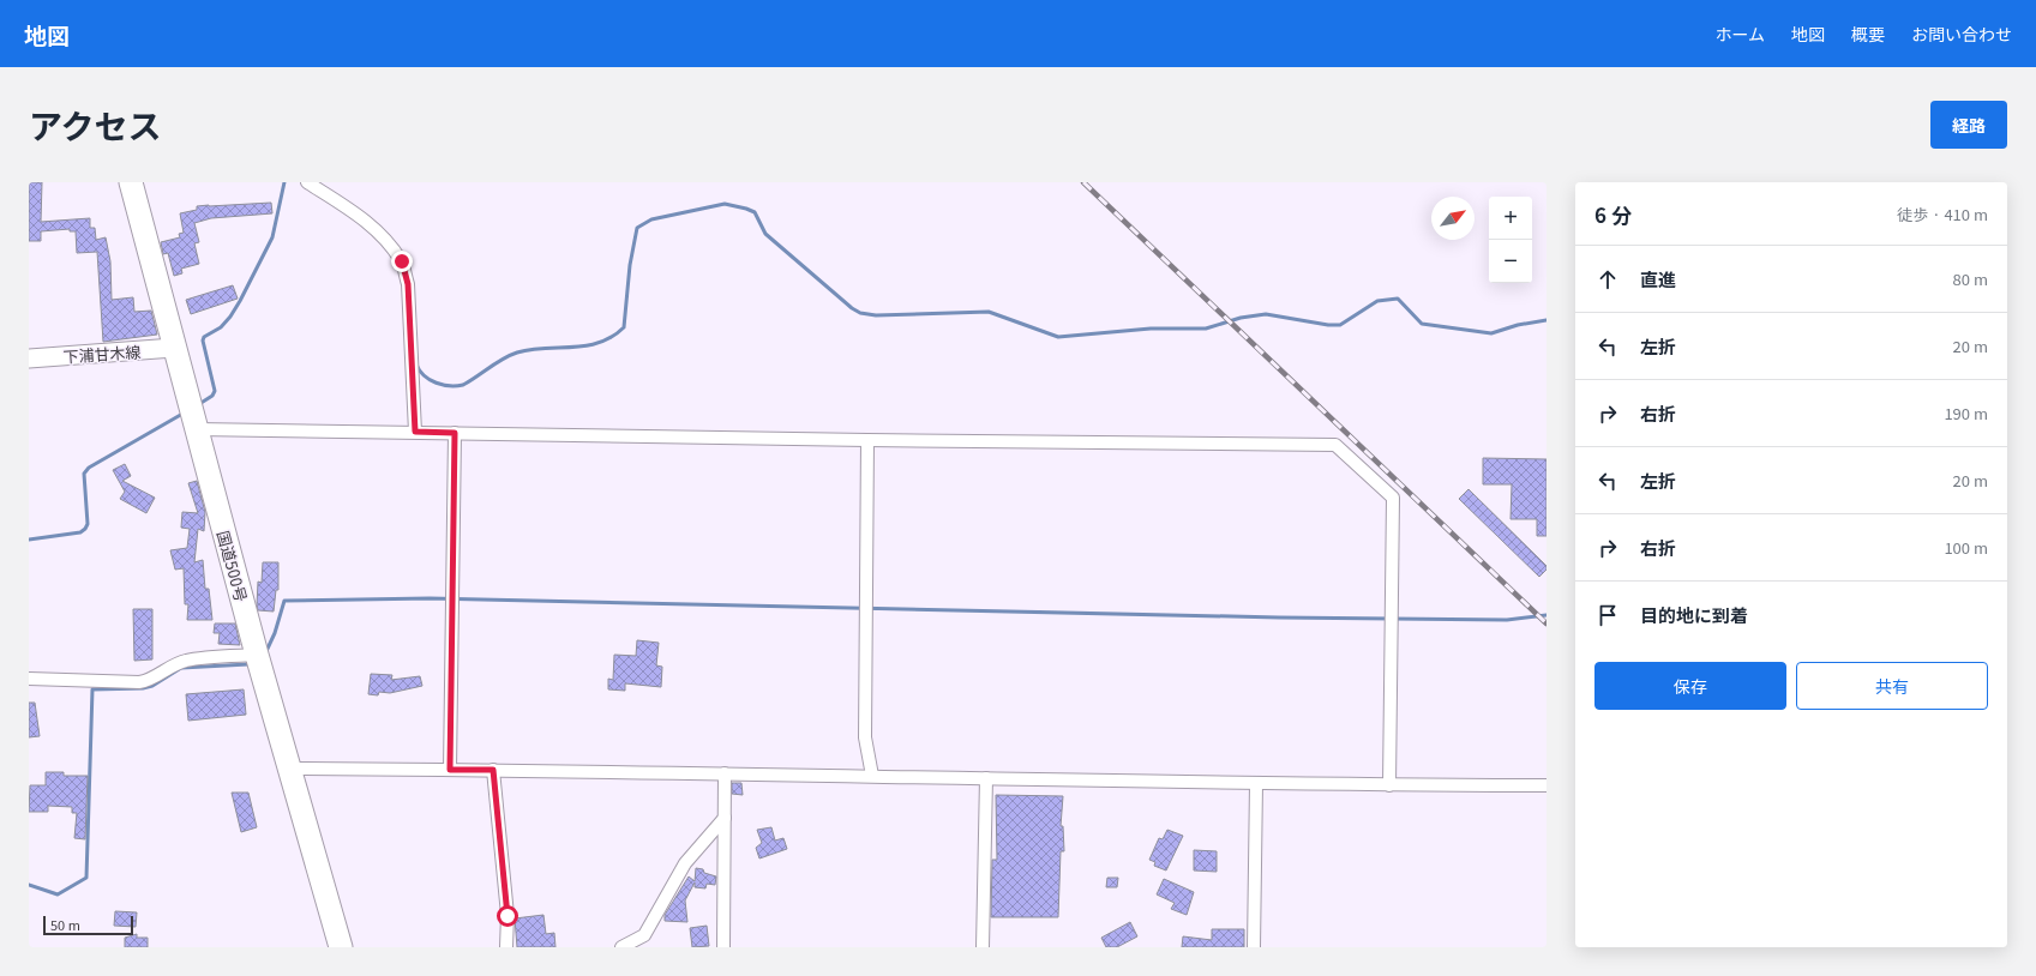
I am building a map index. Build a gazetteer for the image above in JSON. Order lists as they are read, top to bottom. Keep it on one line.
{"streets":{"highway":["国道500号"],"main road":["下浦甘木線"]},"crossings":[["下浦甘木線","国道500号"]],"scale_bar":"50 m","north":"top right","page":{"header":"地図","nav":["ホーム","地図","概要","お問い合わせ"],"title":"アクセス","buttons":["経路",["保存","共有"]],"heading":["6 分","徒歩 · 410 m"],"map_buttons":["+","−"],"list":[["直進","80 m"],["左折","20 m"],["右折","190 m"],["左折","20 m"],["右折","100 m"],"目的地に到着"],"scale":"50 m"}}
